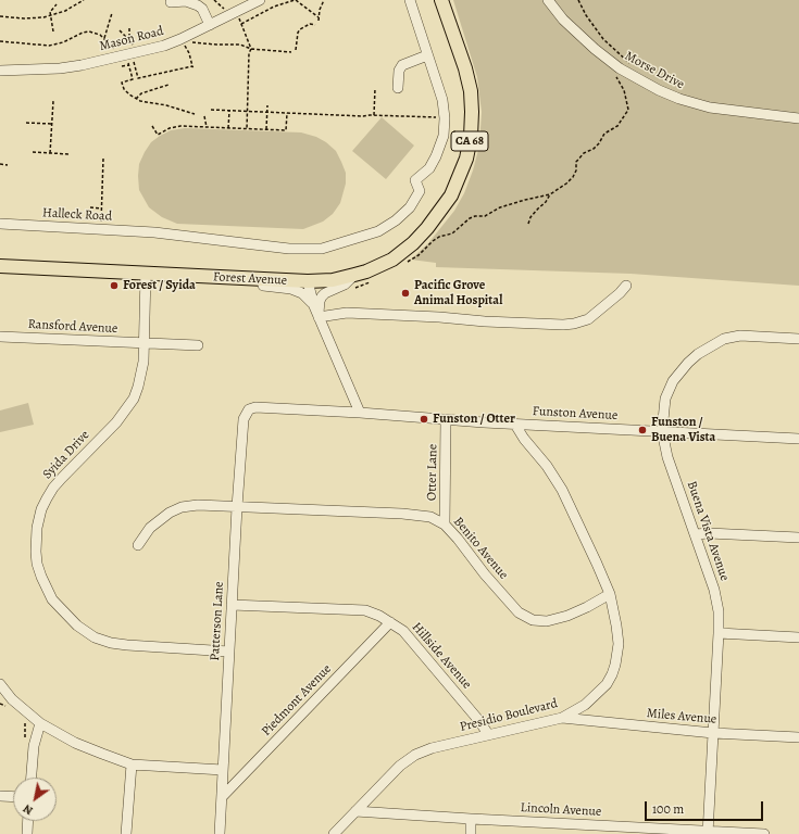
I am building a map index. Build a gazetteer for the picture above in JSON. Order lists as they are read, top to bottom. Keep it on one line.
{"streets":{"main road":["CA 68","Forest Avenue"],"street":["Mason Road","Morse Drive","Halleck Road","Ransford Avenue","Funston Avenue","Syida Drive","Otter Lane","Buena Vista Avenue","Benito Avenue","Patterson Lane","Hillside Avenue","Piedmont Avenue","Presidio Boulevard","Miles Avenue","Lincoln Avenue"]},"crossings":[["Forest Avenue","Syida Drive"],["Ransford Avenue","Syida Drive"],["Funston Avenue","Otter Lane"],["Funston Avenue","Buena Vista Avenue"],["Funston Avenue","Patterson Lane"],["Funston Avenue","Presidio Boulevard"],["Syida Drive","Patterson Lane"],["Otter Lane","Benito Avenue"],["Buena Vista Avenue","Miles Avenue"],["Buena Vista Avenue","Lincoln Avenue"],["Benito Avenue","Patterson Lane"],["Benito Avenue","Presidio Boulevard"],["Patterson Lane","Hillside Avenue"],["Patterson Lane","Piedmont Avenue"],["Hillside Avenue","Piedmont Avenue"],["Hillside Avenue","Presidio Boulevard"],["Presidio Boulevard","Miles Avenue"],["Presidio Boulevard","Lincoln Avenue"]],"places":["Forest / Syida","Pacific Grove Animal Hospital","Funston / Otter","Funston / Buena Vista"],"scale_bar":"100 m","north":"bottom left"}
